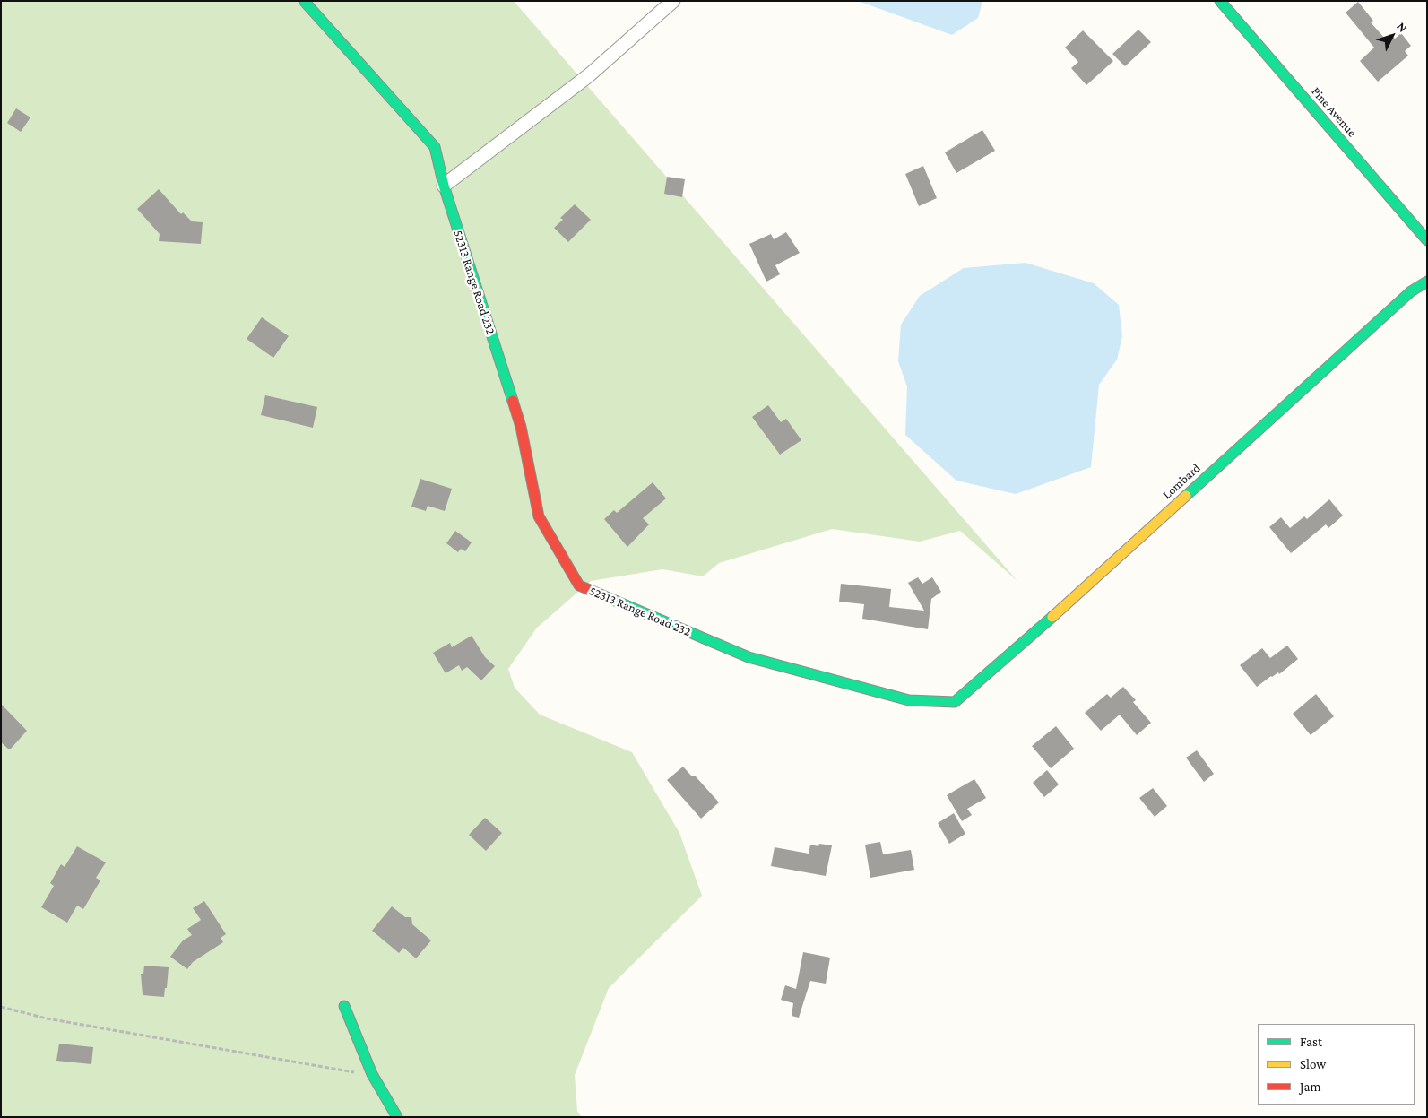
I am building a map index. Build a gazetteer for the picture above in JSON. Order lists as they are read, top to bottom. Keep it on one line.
{"streets":{"street":["Pine Avenue","52313 Range Road 232","Lombard"]},"crossings":[["52313 Range Road 232","Lombard"]],"legend":["Fast","Slow","Jam"],"north":"top right"}
